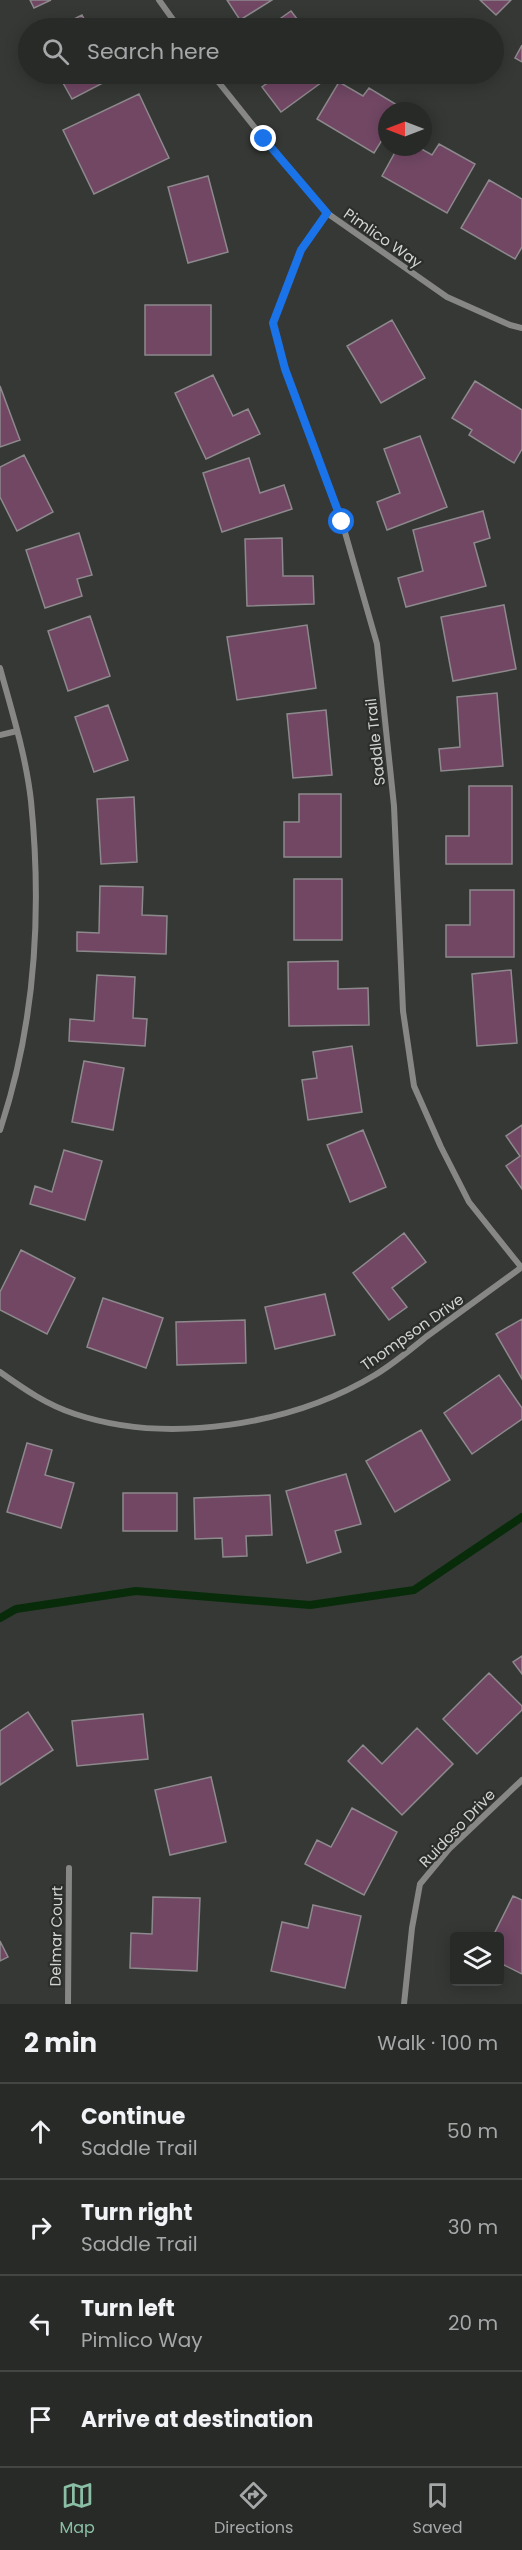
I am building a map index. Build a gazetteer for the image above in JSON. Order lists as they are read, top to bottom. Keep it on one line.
{"streets":{"street":["Pimlico Way","Saddle Trail","Thompson Drive","Ruidoso Drive","Delmar Court"]},"crossings":[["Pimlico Way","Saddle Trail"],["Saddle Trail","Thompson Drive"]],"north":"left","page":{"search":"Search here","heading":["2 min","Walk · 100 m"],"list":[["Continue","Saddle Trail","50 m"],["Turn right","Saddle Trail","30 m"],["Turn left","Pimlico Way","20 m"],"Arrive at destination"],"nav":["Map","Directions","Saved"]}}
